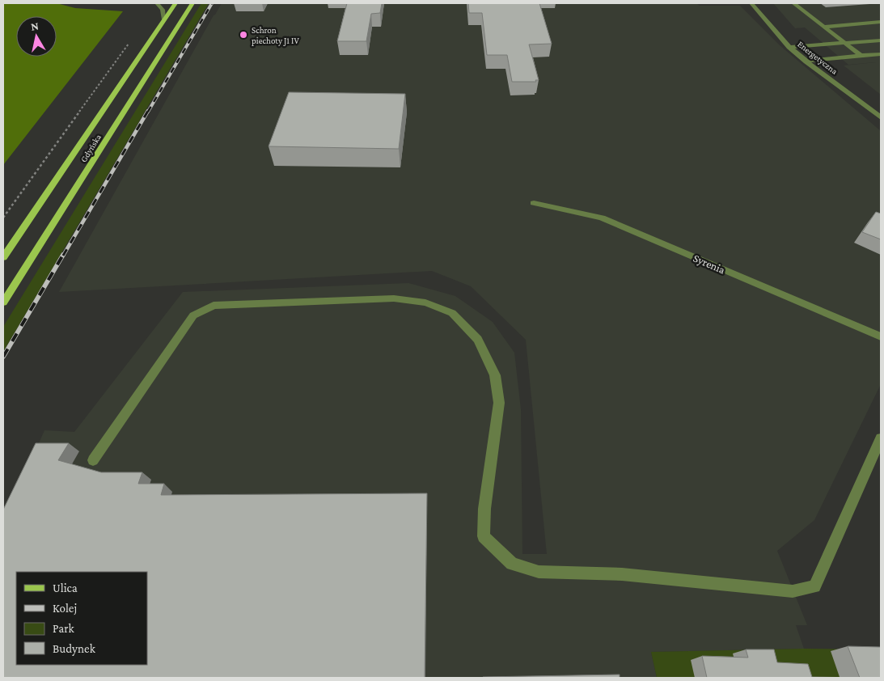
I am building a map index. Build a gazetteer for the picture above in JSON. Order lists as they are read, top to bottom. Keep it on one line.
{"streets":{"main road":["Gdyńska"],"street":["Energetyczna","Syrenia"]},"places":["Schron piechoty J1 IV"],"legend":["Ulica","Kolej","Park","Budynek"],"north":"top"}
